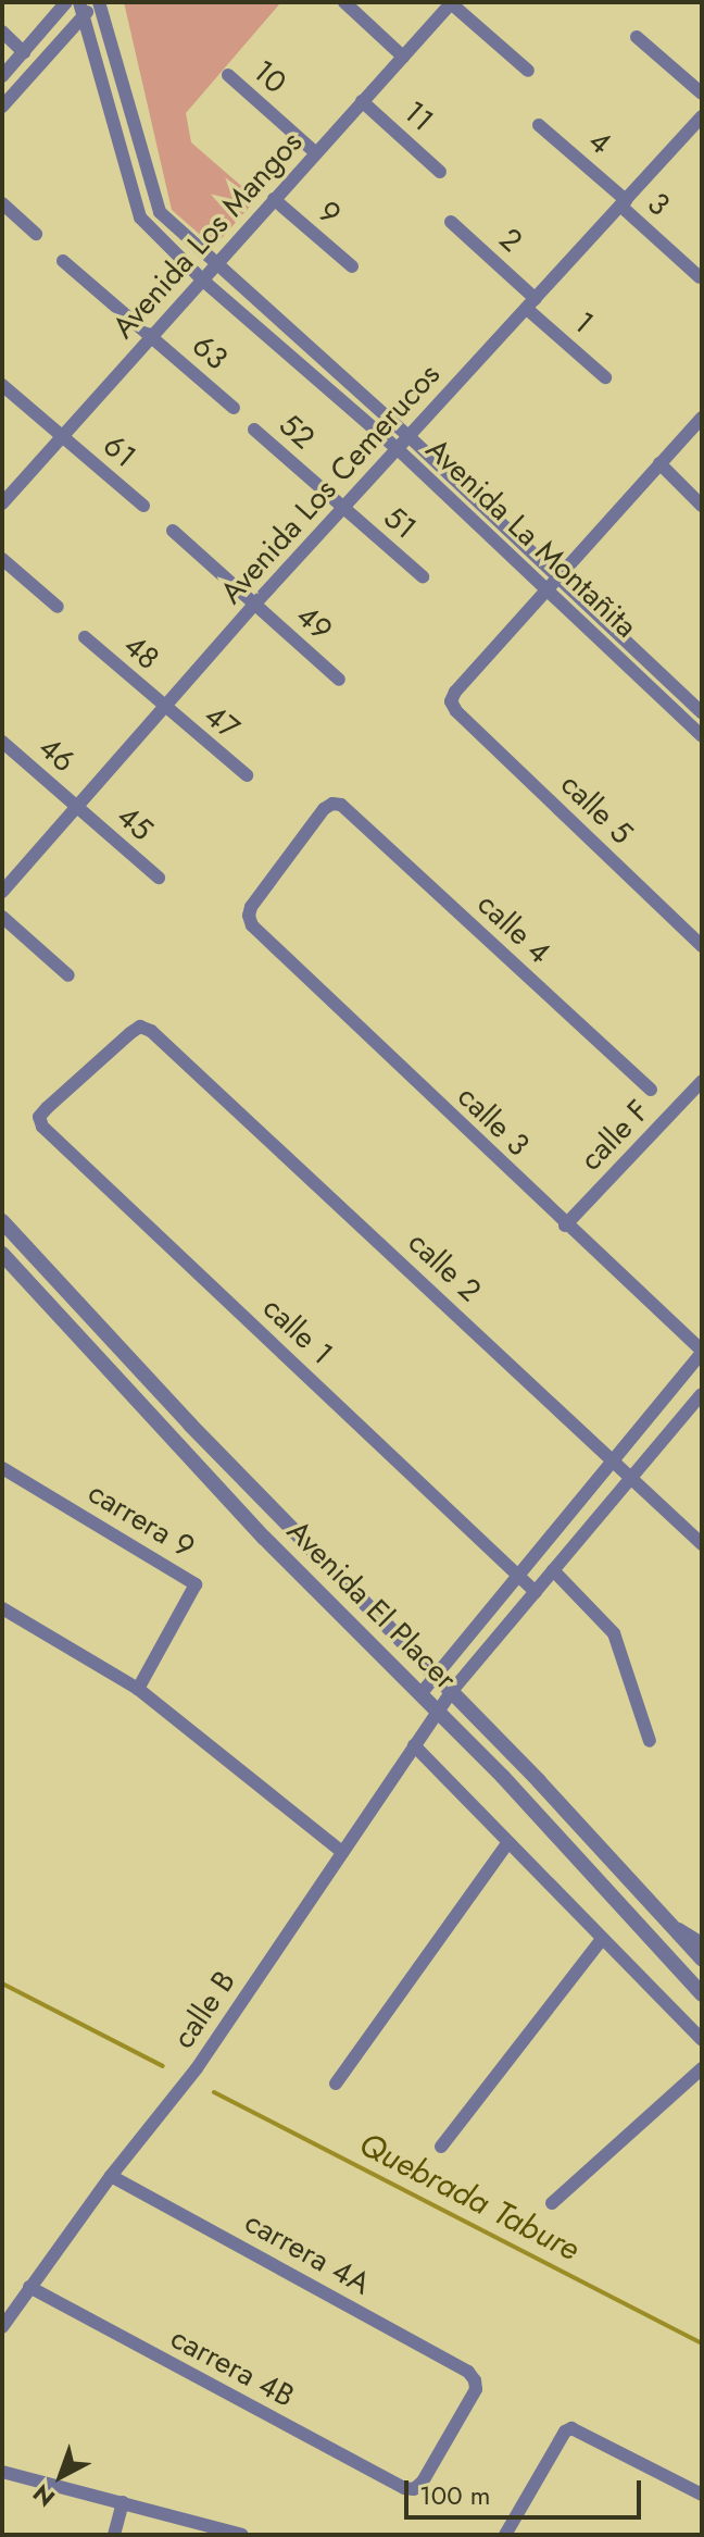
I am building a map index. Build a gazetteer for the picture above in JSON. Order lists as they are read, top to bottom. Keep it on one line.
{"streets":{"street":["10","11","4","3","9","Avenida Los Mangos","2","1","63","52","61","Avenida Los Cemerucos","51","Avenida La Montañita","49","48","47","46","calle 5","45","calle 4","calle 3","calle F","calle 2","calle 1","carrera 9","Avenida El Placer","calle B","carrera 4A","carrera 4B"]},"crossings":[["10","Avenida Los Mangos"],["11","Avenida Los Mangos"],["4","3"],["4","Avenida Los Cemerucos"],["3","Avenida Los Cemerucos"],["9","Avenida Los Mangos"],["Avenida Los Mangos","63"],["Avenida Los Mangos","61"],["Avenida Los Mangos","Avenida La Montañita"],["2","1"],["2","Avenida Los Cemerucos"],["1","Avenida Los Cemerucos"],["52","Avenida Los Cemerucos"],["52","51"],["Avenida Los Cemerucos","51"],["Avenida Los Cemerucos","Avenida La Montañita"],["Avenida Los Cemerucos","49"],["Avenida Los Cemerucos","48"],["Avenida Los Cemerucos","47"],["Avenida Los Cemerucos","46"],["Avenida Los Cemerucos","45"],["Avenida La Montañita","calle 5"],["48","47"],["46","45"],["calle 4","calle 3"],["calle 3","calle F"],["calle 2","calle 1"],["calle 2","calle B"],["calle 1","calle B"],["Avenida El Placer","calle B"],["calle B","carrera 4A"],["calle B","carrera 4B"],["carrera 4A","carrera 4B"]],"water":["Quebrada Tabure"],"scale_bar":"100 m","north":"bottom left"}
